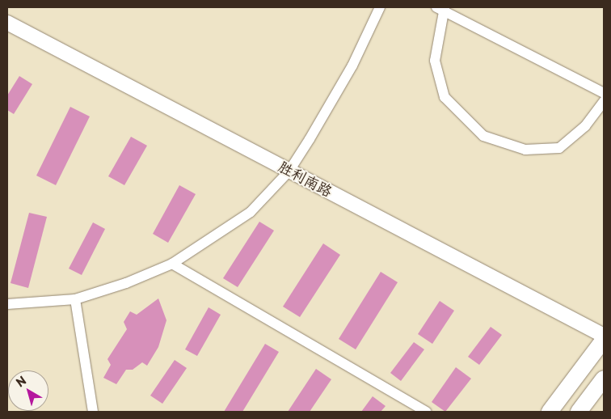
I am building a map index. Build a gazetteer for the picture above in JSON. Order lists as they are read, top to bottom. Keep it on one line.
{"streets":{"main road":["胜利南路"]},"north":"top left"}
